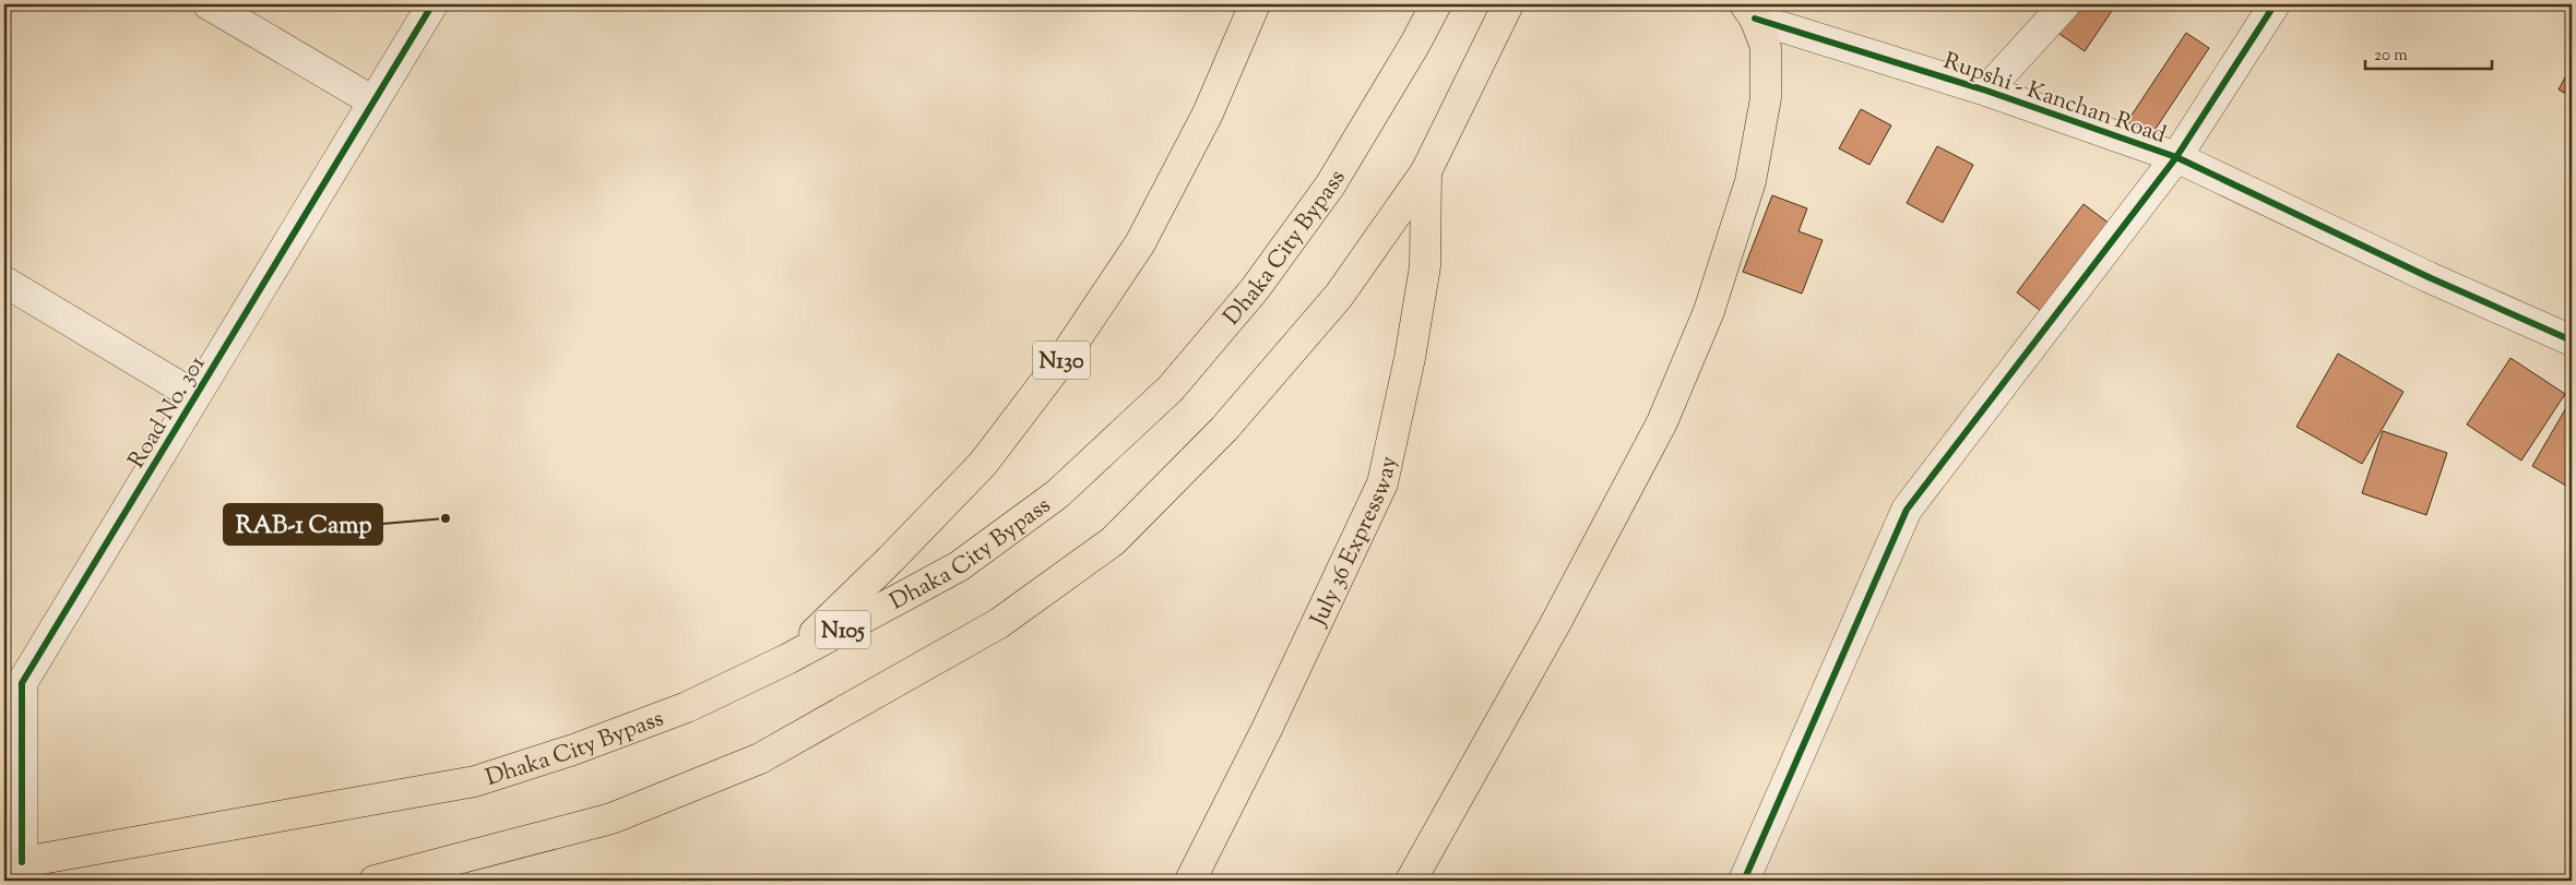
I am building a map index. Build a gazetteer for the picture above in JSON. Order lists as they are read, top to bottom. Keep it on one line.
{"streets":{"main road":["Dhaka City Bypass","N130","July 36 Expressway","N105"],"street":["Rupshi - Kanchan Road","Road No. 301"]},"crossings":[["Dhaka City Bypass","N130"],["Dhaka City Bypass","Road No. 301"]],"places":["RAB-1 Camp"],"scale_bar":"20 m"}
